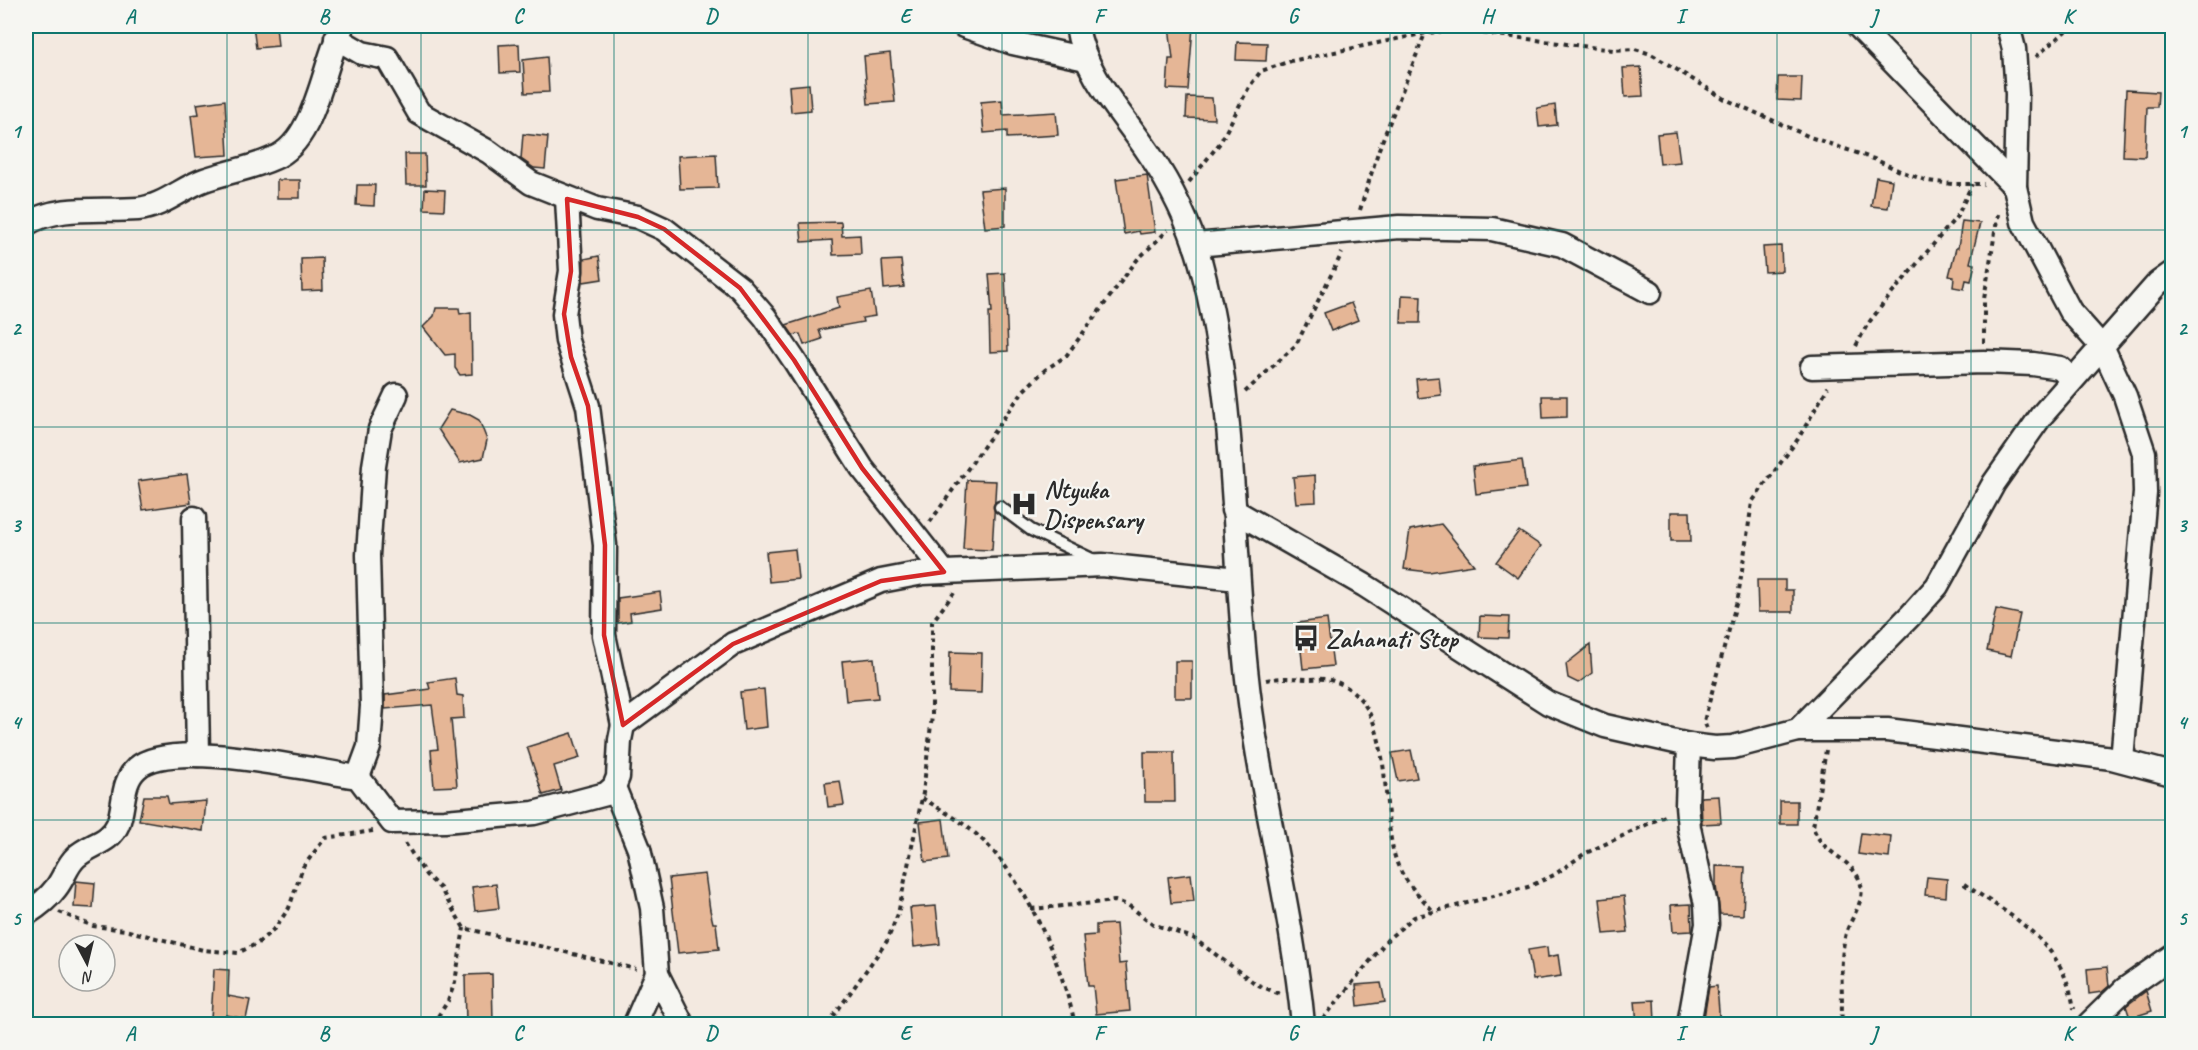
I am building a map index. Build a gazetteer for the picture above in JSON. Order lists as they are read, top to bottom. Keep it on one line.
{"places":{"hospital":["Ntyuka Dispensary"],"bus stop":["Zahanati Stop"]},"north":"bottom","grid":{"columns":["A","B","C","D","E","F","G","H","I","J","K"],"rows":["1","2","3","4","5"]}}
